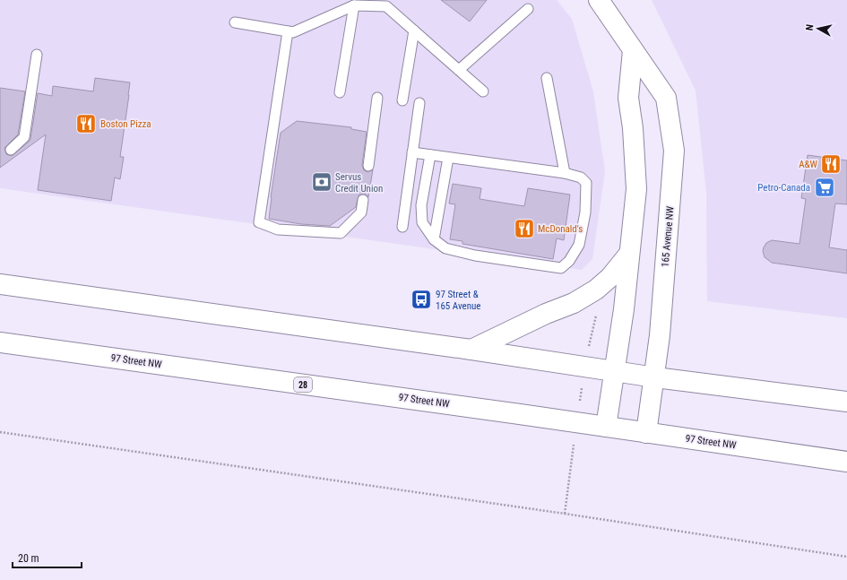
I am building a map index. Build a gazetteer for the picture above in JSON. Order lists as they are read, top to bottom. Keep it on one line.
{"streets":{"main road":["165 Avenue NW","97 Street NW","28"]},"crossings":[["165 Avenue NW","97 Street NW"]],"places":{"restaurant":["Boston Pizza","A&W","McDonald's"],"bank":["Servus Credit Union"],"supermarket":["Petro-Canada"],"bus stop":["97 Street & 165 Avenue"]},"scale_bar":"20 m","north":"left"}
